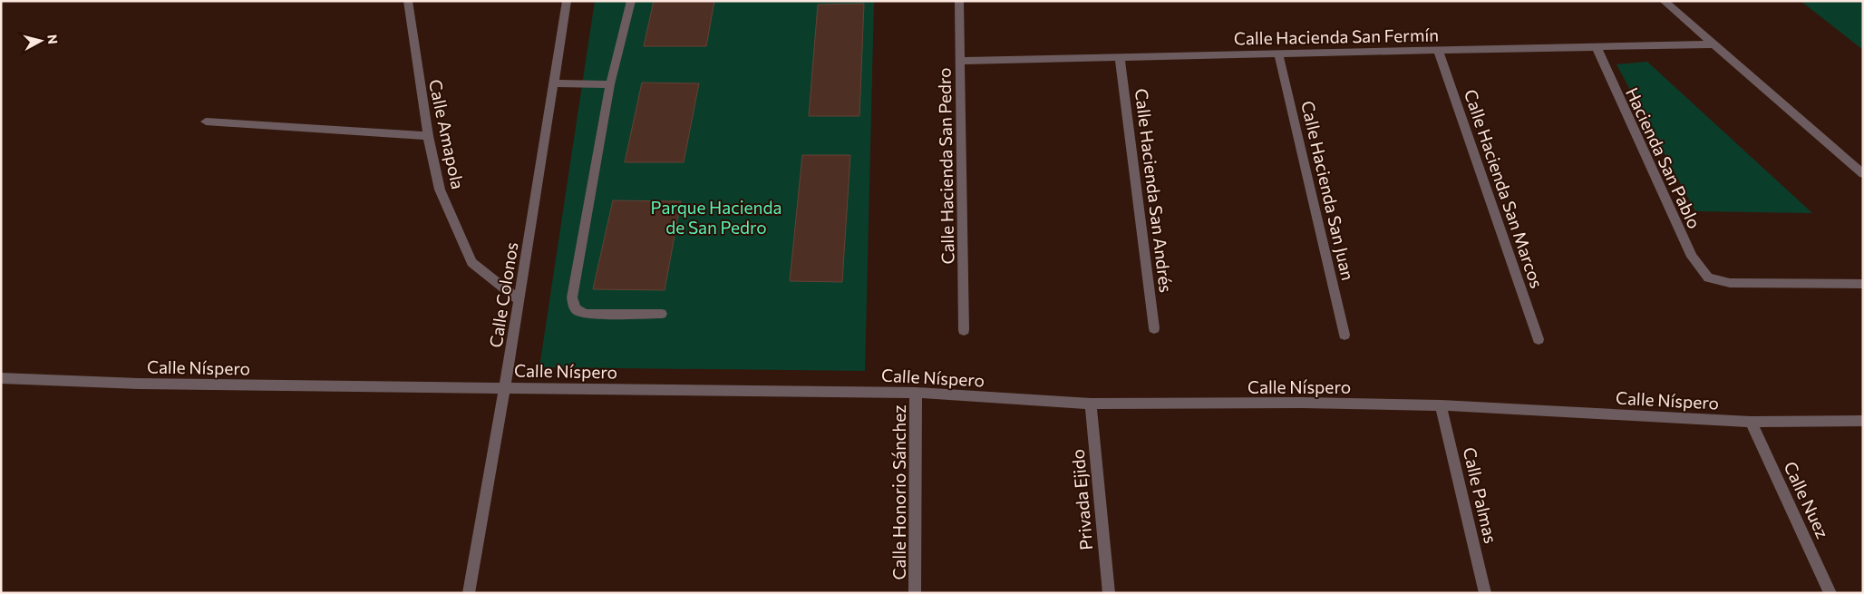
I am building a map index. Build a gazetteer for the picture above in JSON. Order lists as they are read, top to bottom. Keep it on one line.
{"streets":{"street":["Calle Hacienda San Fermín","Calle Amapola","Hacienda San Pablo","Calle Hacienda San Pedro","Calle Hacienda San Marcos","Calle Hacienda San Andrés","Calle Hacienda San Juan","Calle Colonos","Calle Níspero","Calle Honorio Sánchez","Calle Palmas","Privada Ejido","Calle Nuez"]},"crossings":[["Calle Hacienda San Fermín","Hacienda San Pablo"],["Calle Hacienda San Fermín","Calle Hacienda San Pedro"],["Calle Hacienda San Fermín","Calle Hacienda San Marcos"],["Calle Hacienda San Fermín","Calle Hacienda San Andrés"],["Calle Hacienda San Fermín","Calle Hacienda San Juan"],["Calle Amapola","Calle Colonos"],["Calle Colonos","Calle Níspero"],["Calle Níspero","Calle Honorio Sánchez"],["Calle Níspero","Calle Palmas"],["Calle Níspero","Privada Ejido"],["Calle Níspero","Calle Nuez"]],"parks":["Parque Hacienda de San Pedro"],"north":"right"}
